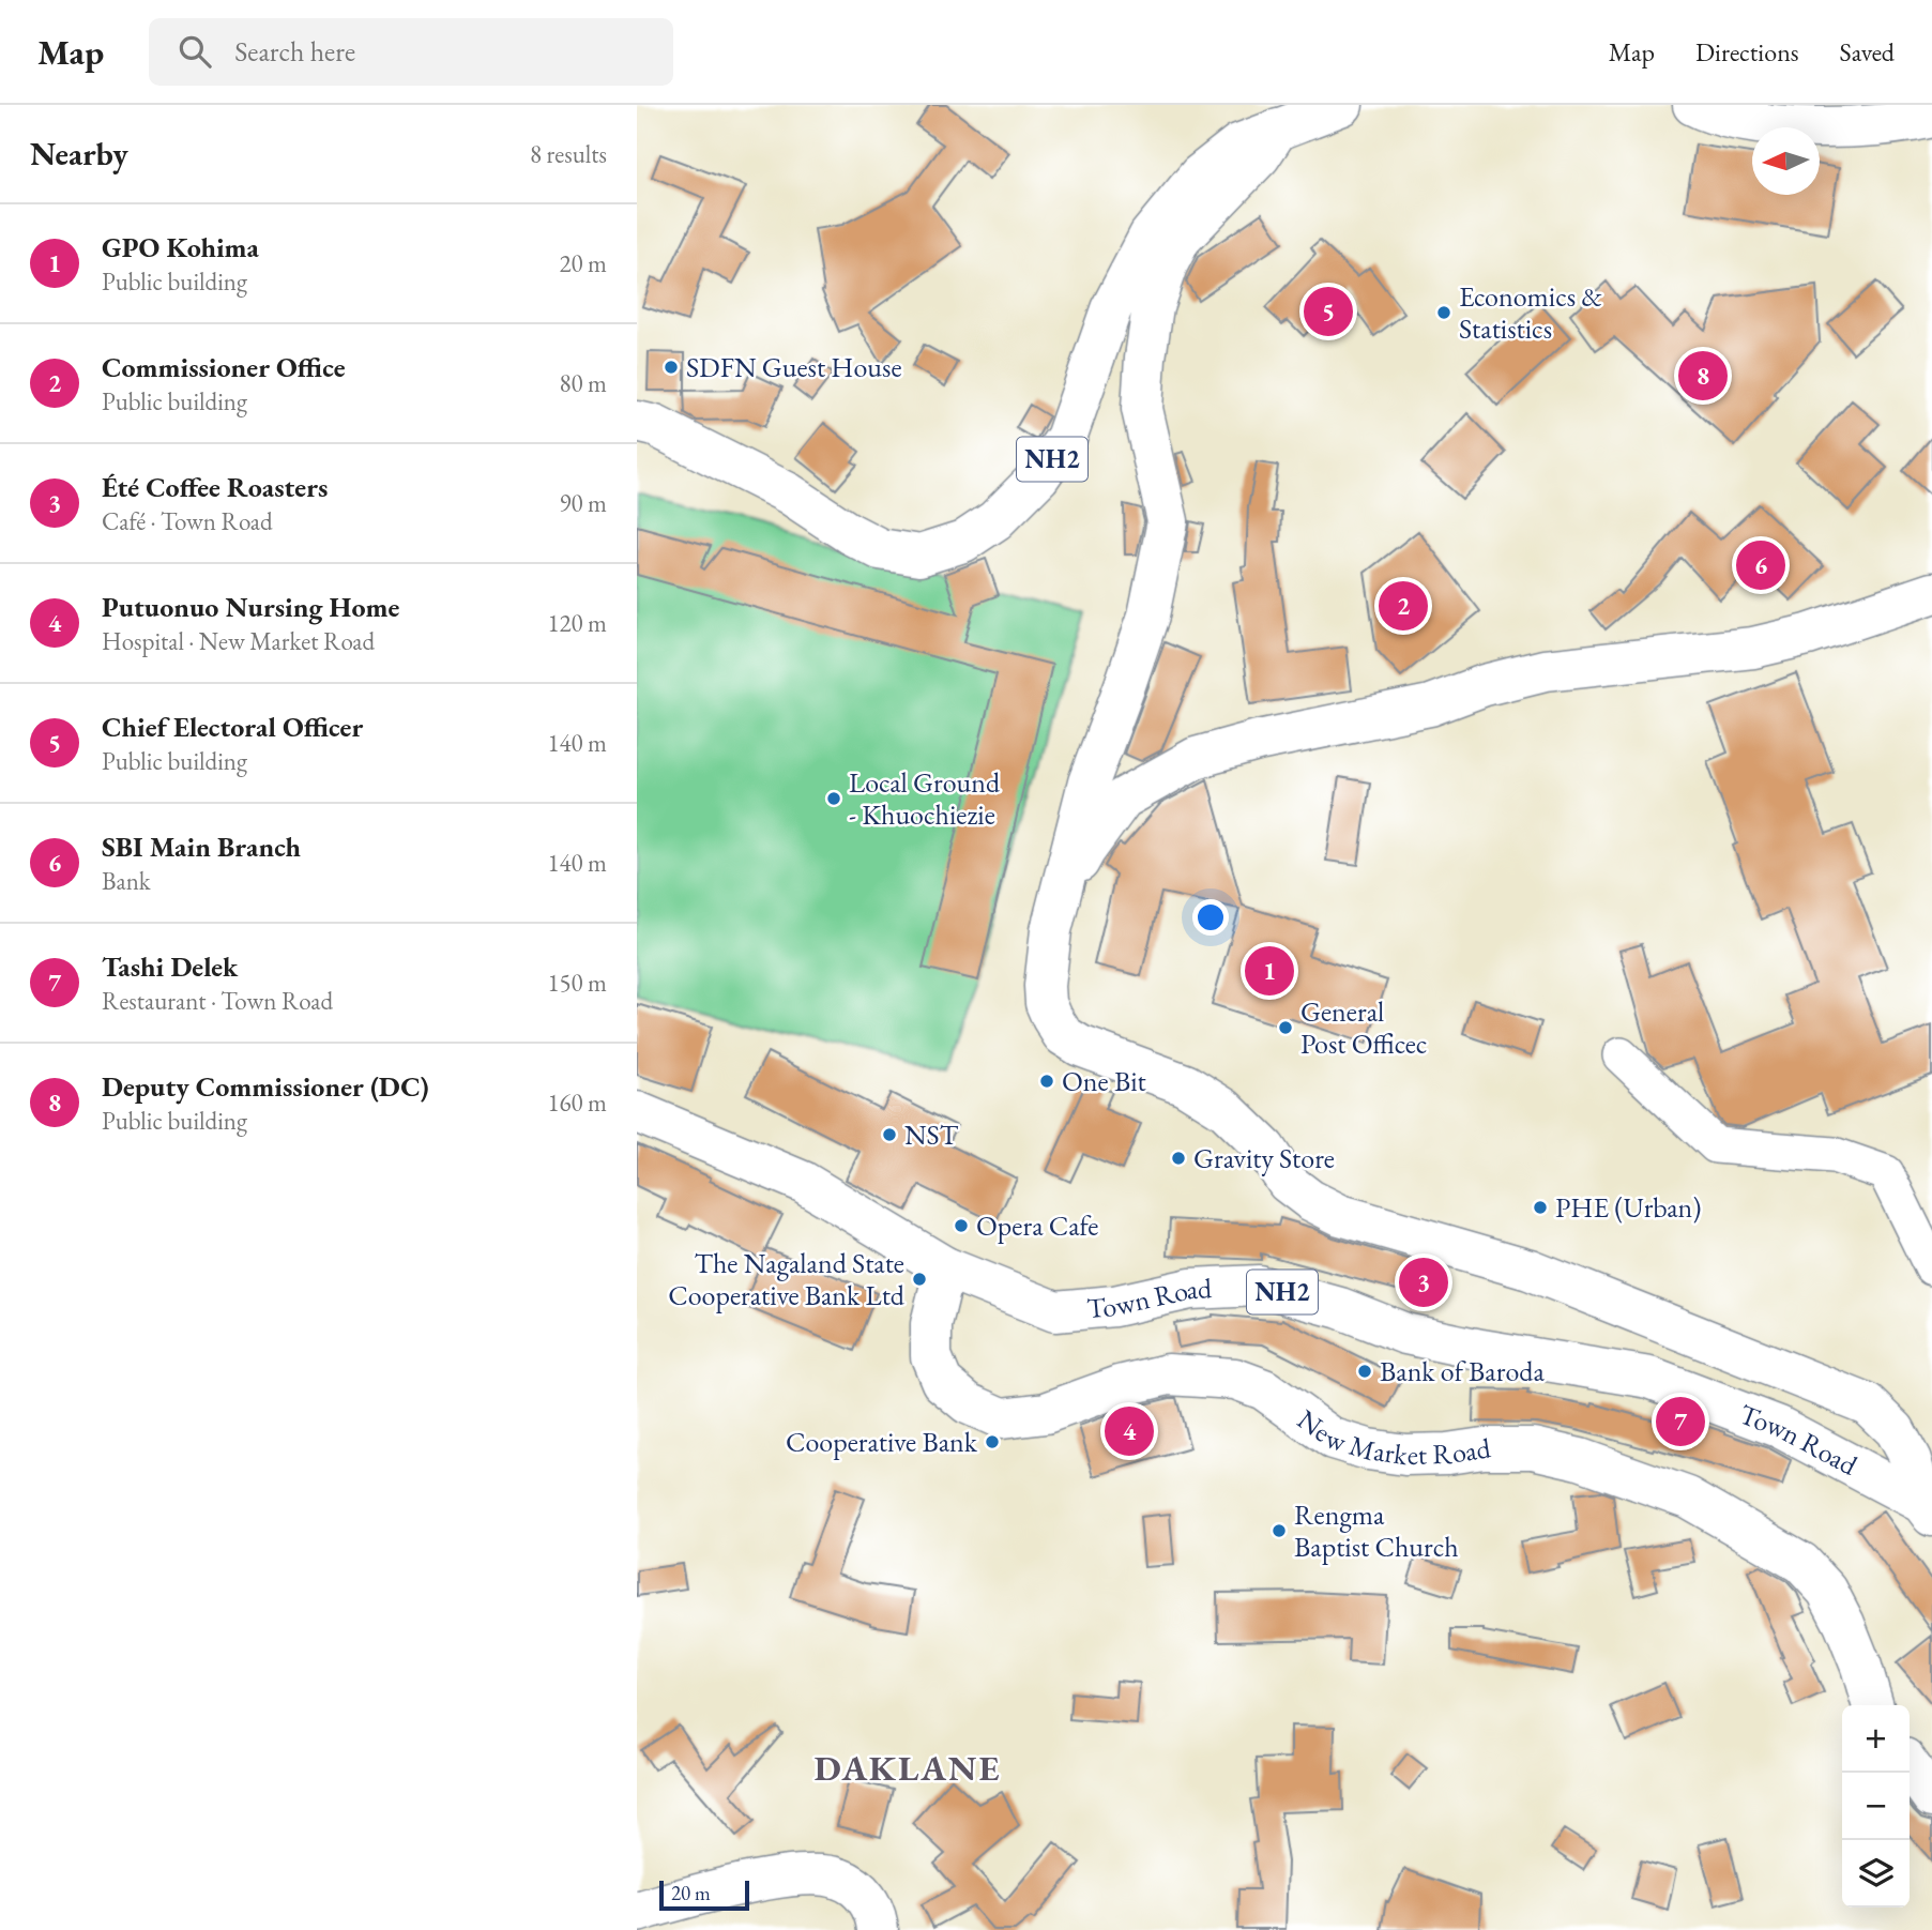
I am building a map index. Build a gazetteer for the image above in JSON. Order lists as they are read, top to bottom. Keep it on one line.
{"streets":{"main road":["NH2","Town Road","New Market Road"]},"crossings":[["Town Road","New Market Road"]],"districts":["DAKLANE"],"places":["Economics & Statistics","SDFN Guest House","Local Ground - Khuochiezie","General Post Officec","One Bit","NST","Gravity Store","PHE (Urban)","Opera Cafe","The Nagaland State Cooperative Bank Ltd","Bank of Baroda","Cooperative Bank","Rengma Baptist Church"],"scale_bar":"20 m","north":"left","page":{"header":"Map","search":"Search here","nav":["Map","Directions","Saved"],"heading":["Nearby","8 results"],"list":[{"mark":"1","name":"GPO Kohima","note":"Public building","value":"20 m"},{"mark":"2","name":"Commissioner Office","note":"Public building","value":"80 m"},{"mark":"3","name":"Été Coffee Roasters","note":"Café · Town Road","value":"90 m"},{"mark":"4","name":"Putuonuo Nursing Home","note":"Hospital · New Market Road","value":"120 m"},{"mark":"5","name":"Chief Electoral Officer","note":"Public building","value":"140 m"},{"mark":"6","name":"SBI Main Branch","note":"Bank","value":"140 m"},{"mark":"7","name":"Tashi Delek","note":"Restaurant · Town Road","value":"150 m"},{"mark":"8","name":"Deputy Commissioner (DC)","note":"Public building","value":"160 m"}],"pins":["5","8","6","2","1","3","7","4"],"map_buttons":["+","−"],"scale":"20 m"}}
